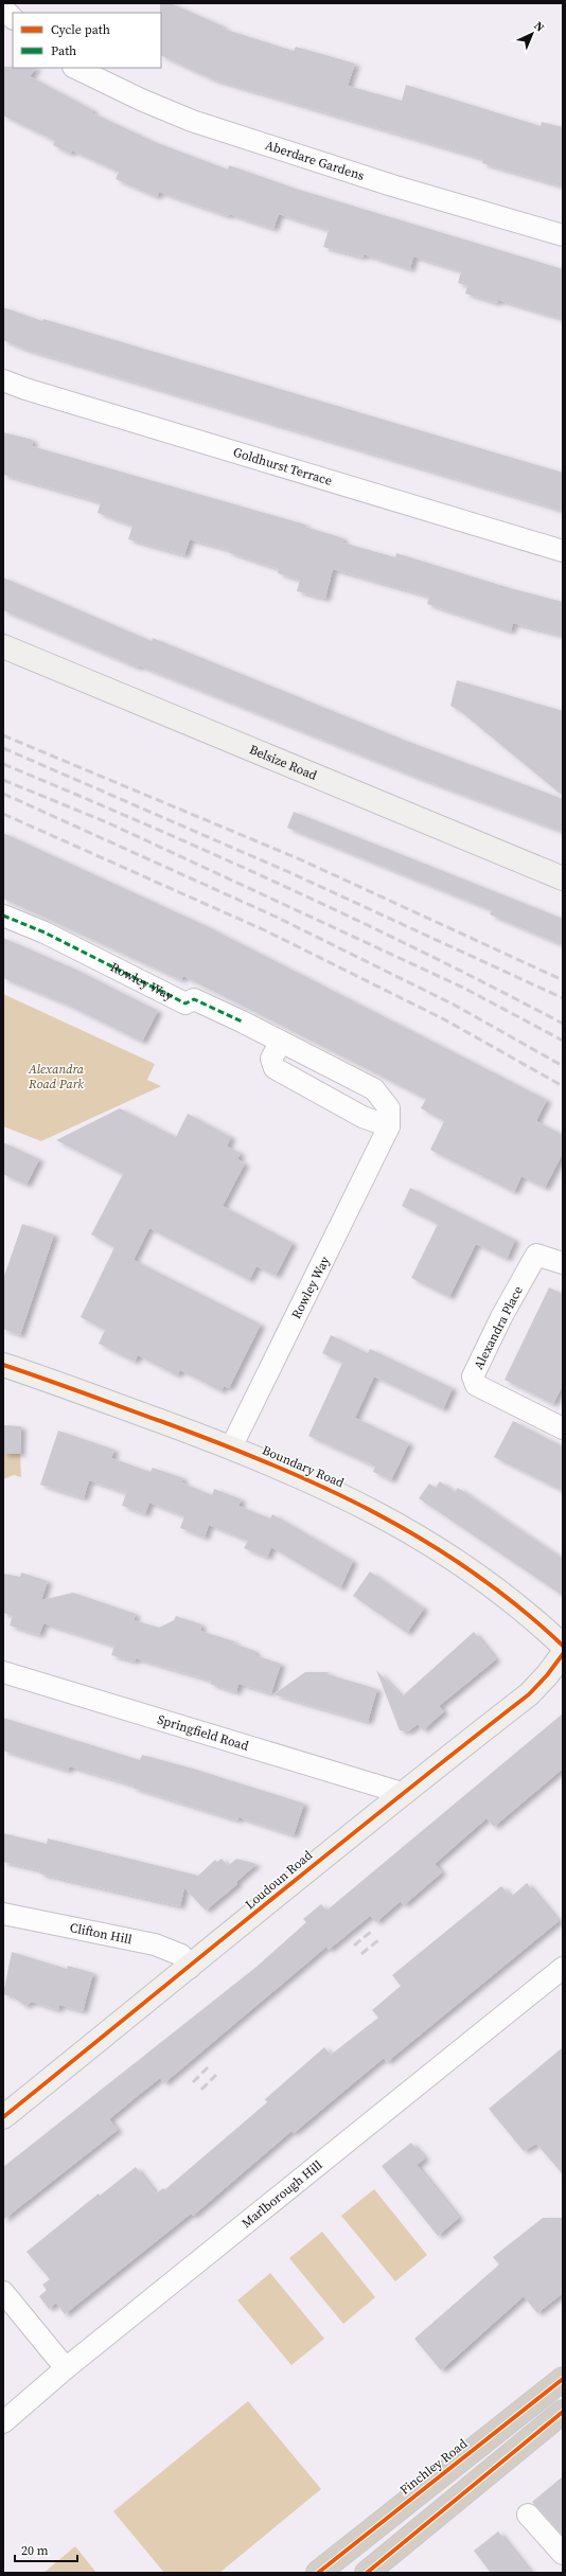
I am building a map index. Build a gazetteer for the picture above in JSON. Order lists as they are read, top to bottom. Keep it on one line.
{"streets":{"highway":["Finchley Road"],"street":["Aberdare Gardens","Goldhurst Terrace","Belsize Road","Rowley Way","Alexandra Place","Boundary Road","Springfield Road","Loudoun Road","Clifton Hill","Marlborough Hill"]},"crossings":[["Rowley Way","Boundary Road"],["Springfield Road","Loudoun Road"],["Loudoun Road","Clifton Hill"]],"parks":["Alexandra Road Park"],"legend":["Cycle path","Path"],"scale_bar":"20 m","north":"top right"}
